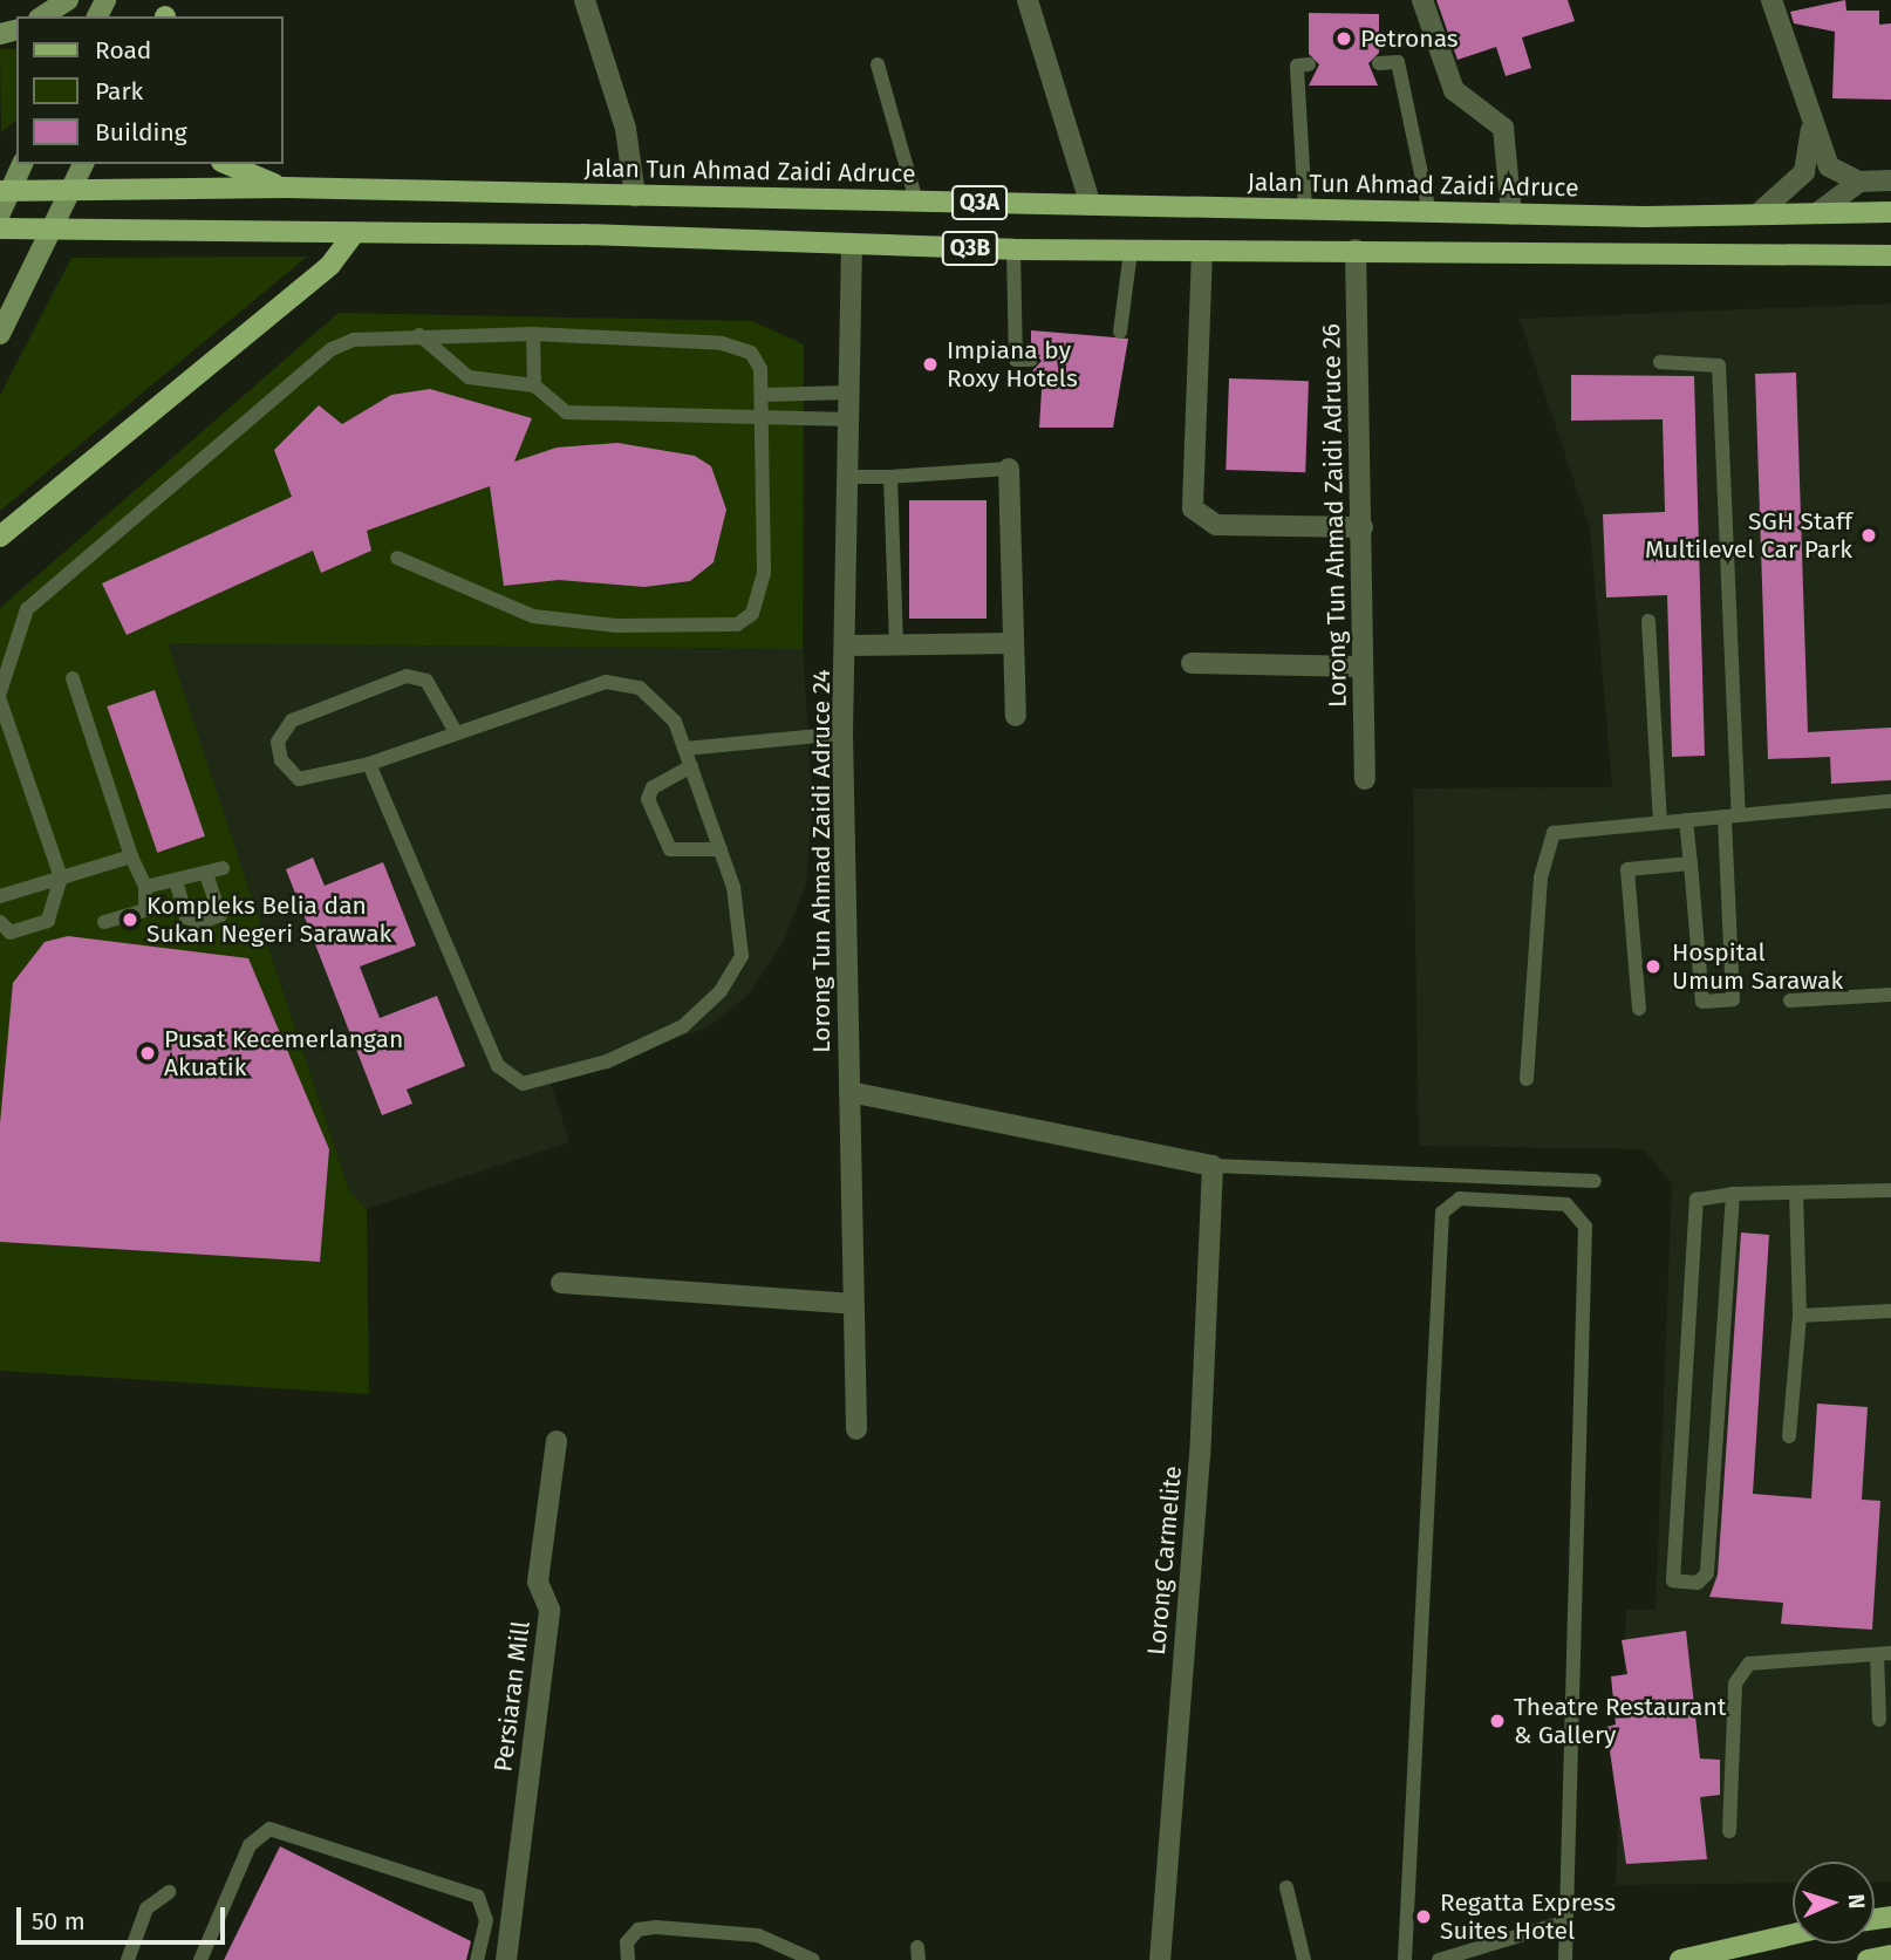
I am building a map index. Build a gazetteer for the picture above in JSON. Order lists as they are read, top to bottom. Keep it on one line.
{"streets":{"main road":["Jalan Tun Ahmad Zaidi Adruce","Q3A","Q3B"],"street":["Lorong Tun Ahmad Zaidi Adruce 26","Lorong Tun Ahmad Zaidi Adruce 24","Lorong Carmelite","Persiaran Mill"]},"crossings":[["Q3B","Lorong Tun Ahmad Zaidi Adruce 26"],["Q3B","Lorong Tun Ahmad Zaidi Adruce 24"]],"places":["Petronas","Impiana by Roxy Hotels","SGH Staff Multilevel Car Park","Kompleks Belia dan Sukan Negeri Sarawak","Hospital Umum Sarawak","Pusat Kecemerlangan Akuatik","Theatre Restaurant & Gallery","Regatta Express Suites Hotel"],"legend":["Road","Park","Building"],"scale_bar":"50 m","north":"right"}
